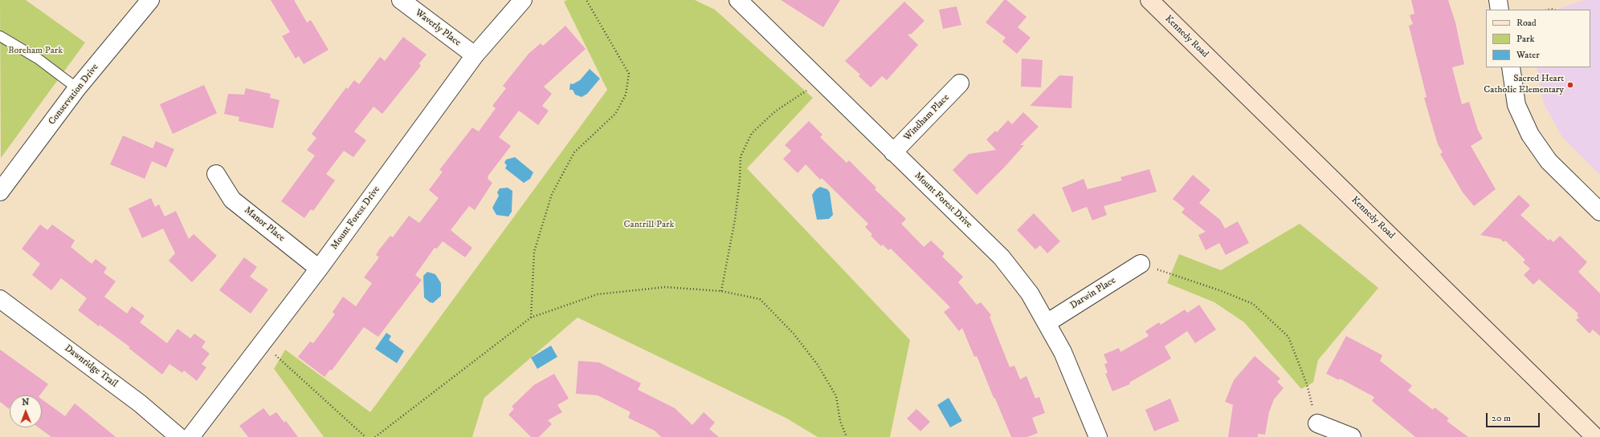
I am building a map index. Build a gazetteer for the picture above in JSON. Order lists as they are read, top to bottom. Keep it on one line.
{"streets":{"main road":["Kennedy Road"],"street":["Waverly Place","Conservation Drive","Windham Place","Mount Forest Drive","Manor Place","Darwin Place","Dawnridge Trail"]},"crossings":[["Waverly Place","Mount Forest Drive"],["Windham Place","Mount Forest Drive"],["Mount Forest Drive","Manor Place"],["Mount Forest Drive","Darwin Place"]],"parks":["Boreham Park","Cantrill Park"],"places":["Sacred Heart Catholic Elementary"],"legend":["Road","Park","Water"],"scale_bar":"20 m","north":"top"}
